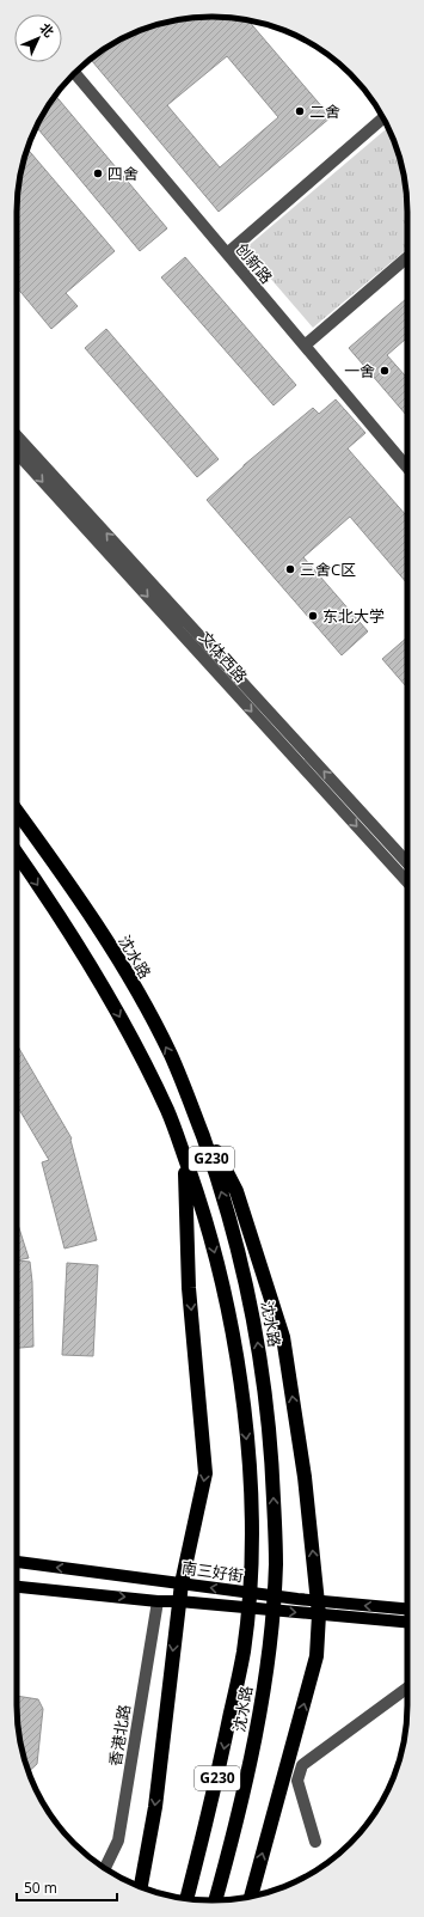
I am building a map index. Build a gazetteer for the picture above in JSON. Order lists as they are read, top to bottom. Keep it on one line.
{"streets":{"highway":["沈水路","G230"],"main road":["南三好街"],"street":["创新路","文体西路","香港北路"]},"places":["二舍","四舍","一舍","三舍C区","东北大学"],"scale_bar":"50 m","north":"top right"}
